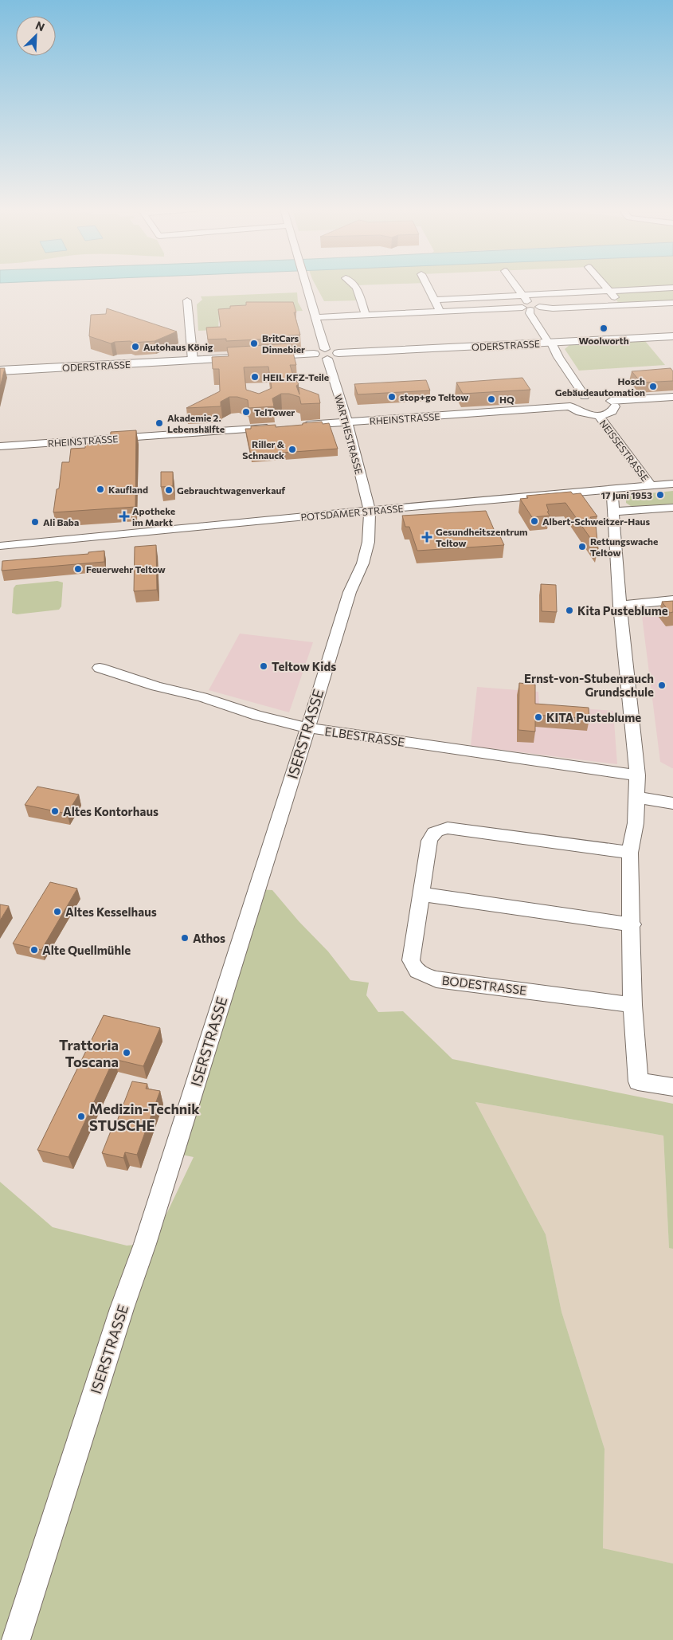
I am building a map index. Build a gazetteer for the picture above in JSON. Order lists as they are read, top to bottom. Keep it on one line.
{"streets":{"main road":["ODERSTRASSE"],"street":["RHEINSTRASSE","WARTHESTRASSE","NEISSESTRASSE","POTSDAMER STRASSE","ISERSTRASSE","ELBESTRASSE","BODESTRASSE"]},"crossings":[["ODERSTRASSE","WARTHESTRASSE"],["RHEINSTRASSE","WARTHESTRASSE"],["RHEINSTRASSE","NEISSESTRASSE"],["WARTHESTRASSE","POTSDAMER STRASSE"],["WARTHESTRASSE","ISERSTRASSE"],["NEISSESTRASSE","POTSDAMER STRASSE"],["POTSDAMER STRASSE","ISERSTRASSE"],["ISERSTRASSE","ELBESTRASSE"]],"places":{"other":["Woolworth","BritCars Dinnebier","Autohaus König","HEIL KFZ-Teile","Hosch Gebäudeautomation","stop+go Teltow","HQ","TelTower","Akademie 2. Lebenshälfte","Riller & Schnauck","Kaufland","Gebrauchtwagenverkauf","17 Juni 1953","Albert-Schweitzer-Haus","Ali Baba","Rettungswache Teltow","Feuerwehr Teltow","Kita Pusteblume","Teltow Kids","Ernst-von-Stubenrauch Grundschule","KITA Pusteblume","Altes Kontorhaus","Altes Kesselhaus","Athos","Alte Quellmühle","Trattoria Toscana","Medizin-Technik STUSCHE"],"health":["Apotheke im Markt","Gesundheitszentrum Teltow"]},"north":"top right"}
